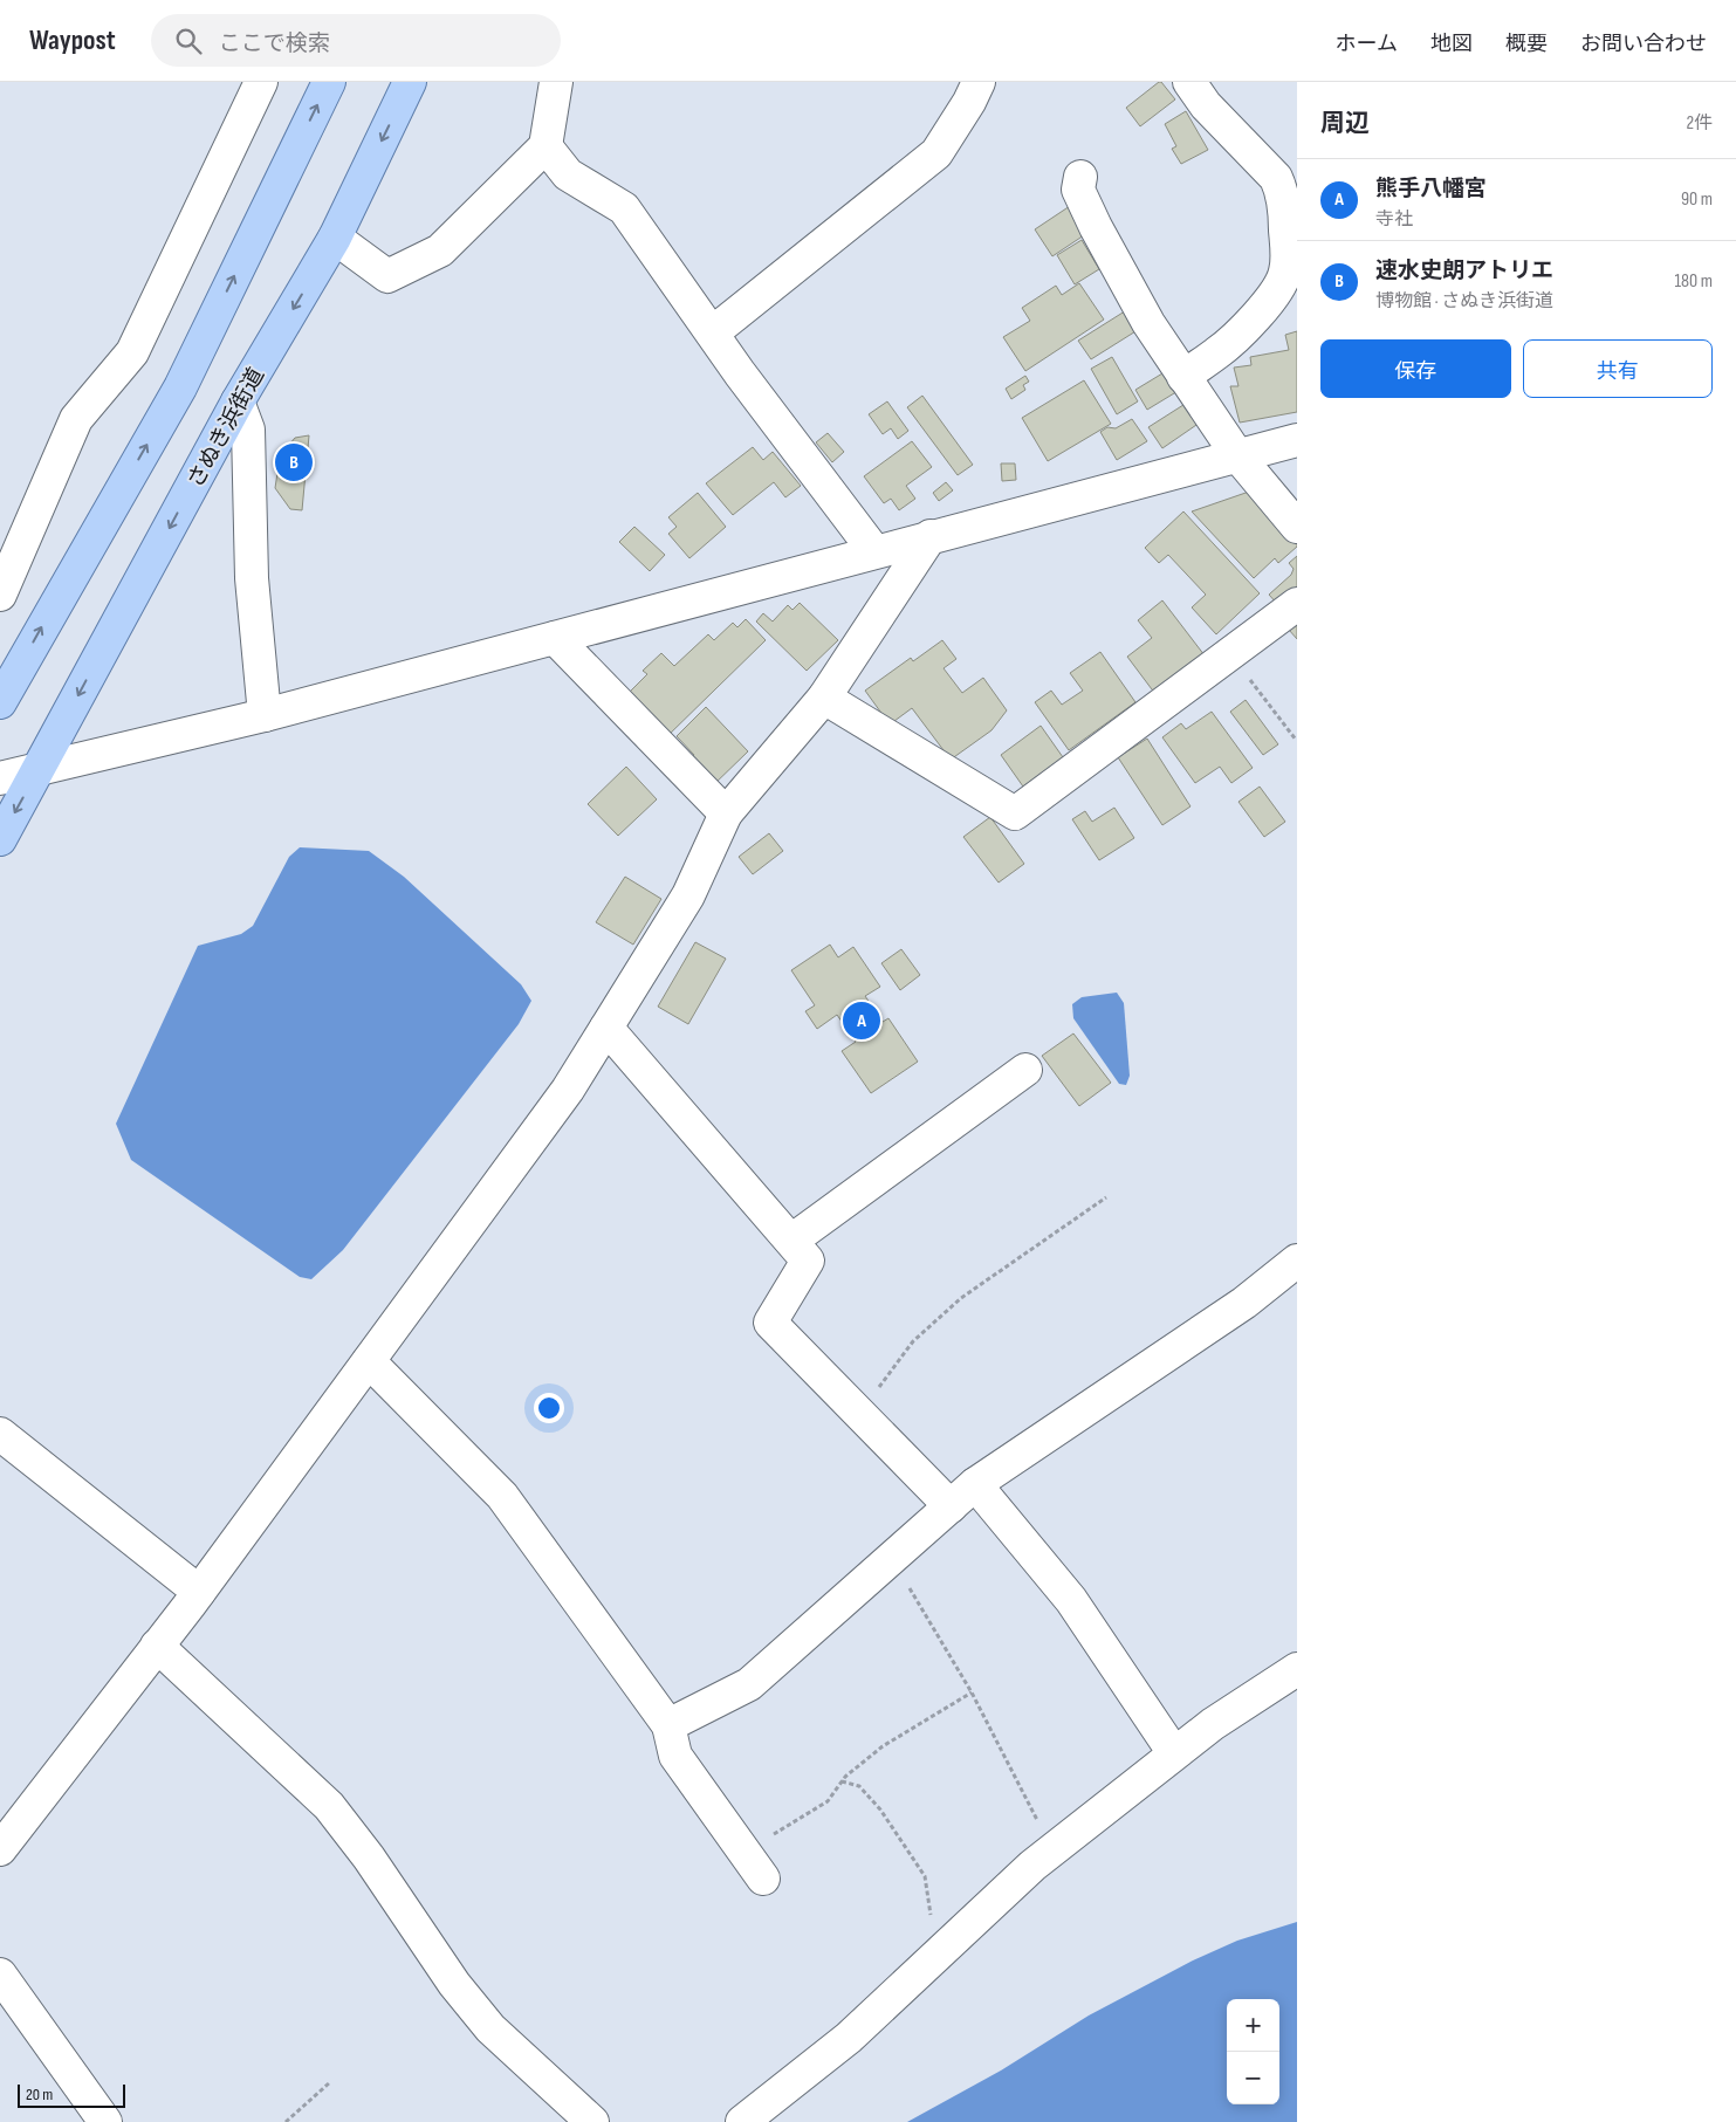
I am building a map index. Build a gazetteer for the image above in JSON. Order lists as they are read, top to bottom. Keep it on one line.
{"streets":{"main road":["さぬき浜街道"]},"scale_bar":"20 m","page":{"header":"Waypost","search":"ここで検索","nav":["ホーム","地図","概要","お問い合わせ"],"heading":["周辺","2件"],"list":[{"mark":"A","name":"熊手八幡宮","note":"寺社","value":"90 m"},{"mark":"B","name":"速水史朗アトリエ","note":"博物館 · さぬき浜街道","value":"180 m"}],"buttons":["保存","共有"],"pins":["B","A"],"map_buttons":["+","−"],"scale":"20 m"}}
